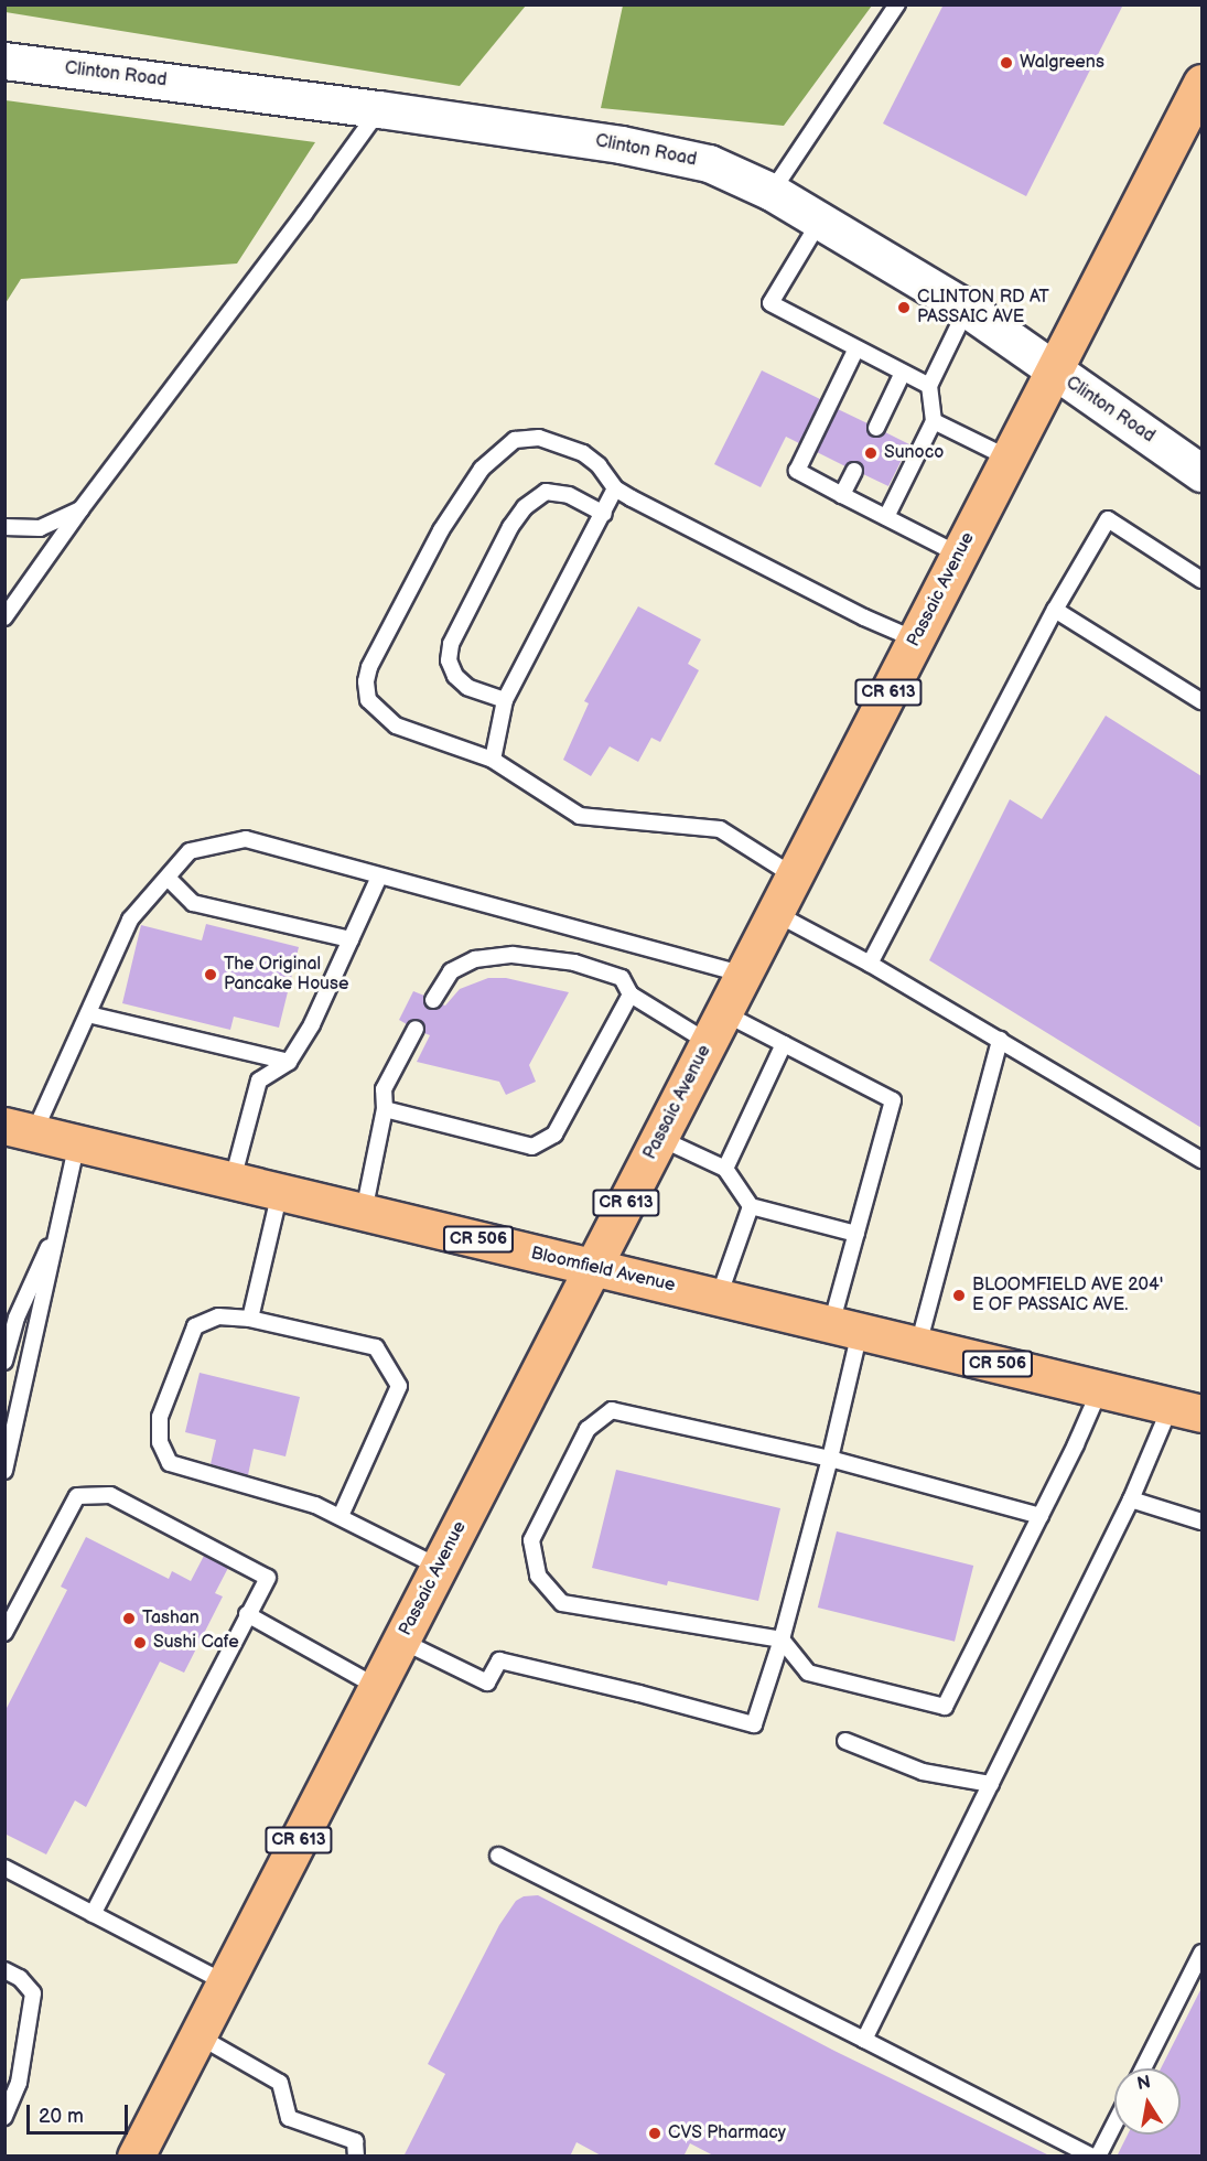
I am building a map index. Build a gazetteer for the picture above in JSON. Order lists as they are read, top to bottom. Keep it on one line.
{"streets":{"main road":["Passaic Avenue","CR 613","CR 506","Bloomfield Avenue"],"street":["Clinton Road"]},"crossings":[["Clinton Road","Passaic Avenue"],["Passaic Avenue","Bloomfield Avenue"]],"places":["Walgreens","CLINTON RD AT PASSAIC AVE","Sunoco","The Original Pancake House","BLOOMFIELD AVE 204' E OF PASSAIC AVE.","Tashan","Sushi Cafe","CVS Pharmacy"],"scale_bar":"20 m","north":"top"}
